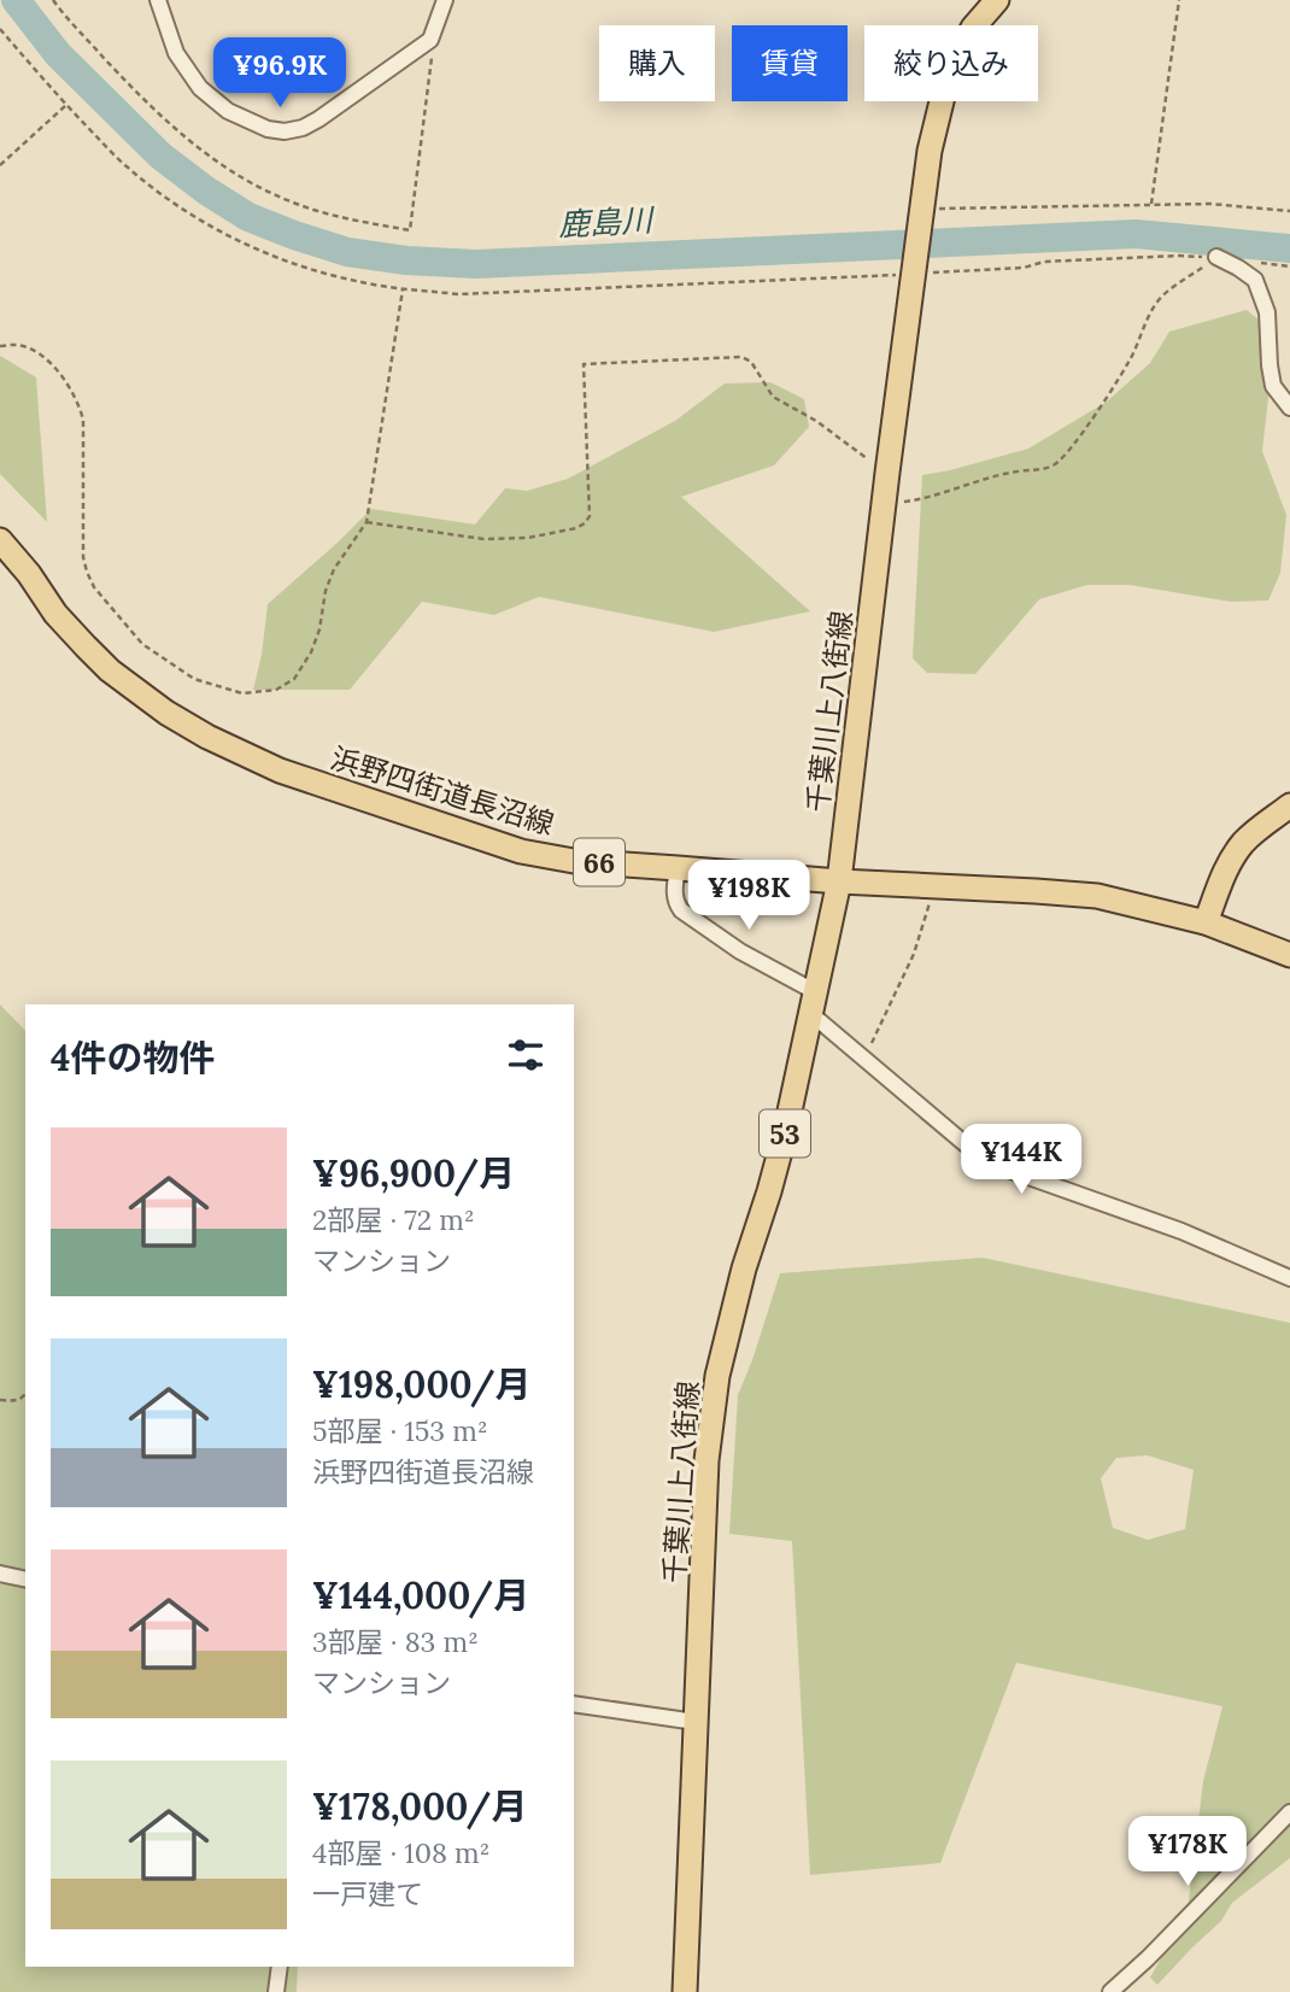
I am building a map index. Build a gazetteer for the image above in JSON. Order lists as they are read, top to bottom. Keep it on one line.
{"streets":{"main road":["千葉川上八街線","浜野四街道長沼線","66","53"]},"crossings":[["千葉川上八街線","浜野四街道長沼線"]],"water":["鹿島川"],"page":{"chip":["購入","賃貸","絞り込み"],"price":["¥96.9K","¥198K","¥144K","¥178K"],"heading":"4件の物件","list":[{"name":"¥96,900/月","note":"2部屋 · 72 m² · マンション"},{"name":"¥198,000/月","note":"5部屋 · 153 m² · 浜野四街道長沼線"},{"name":"¥144,000/月","note":"3部屋 · 83 m² · マンション"},{"name":"¥178,000/月","note":"4部屋 · 108 m² · 一戸建て"}]}}
